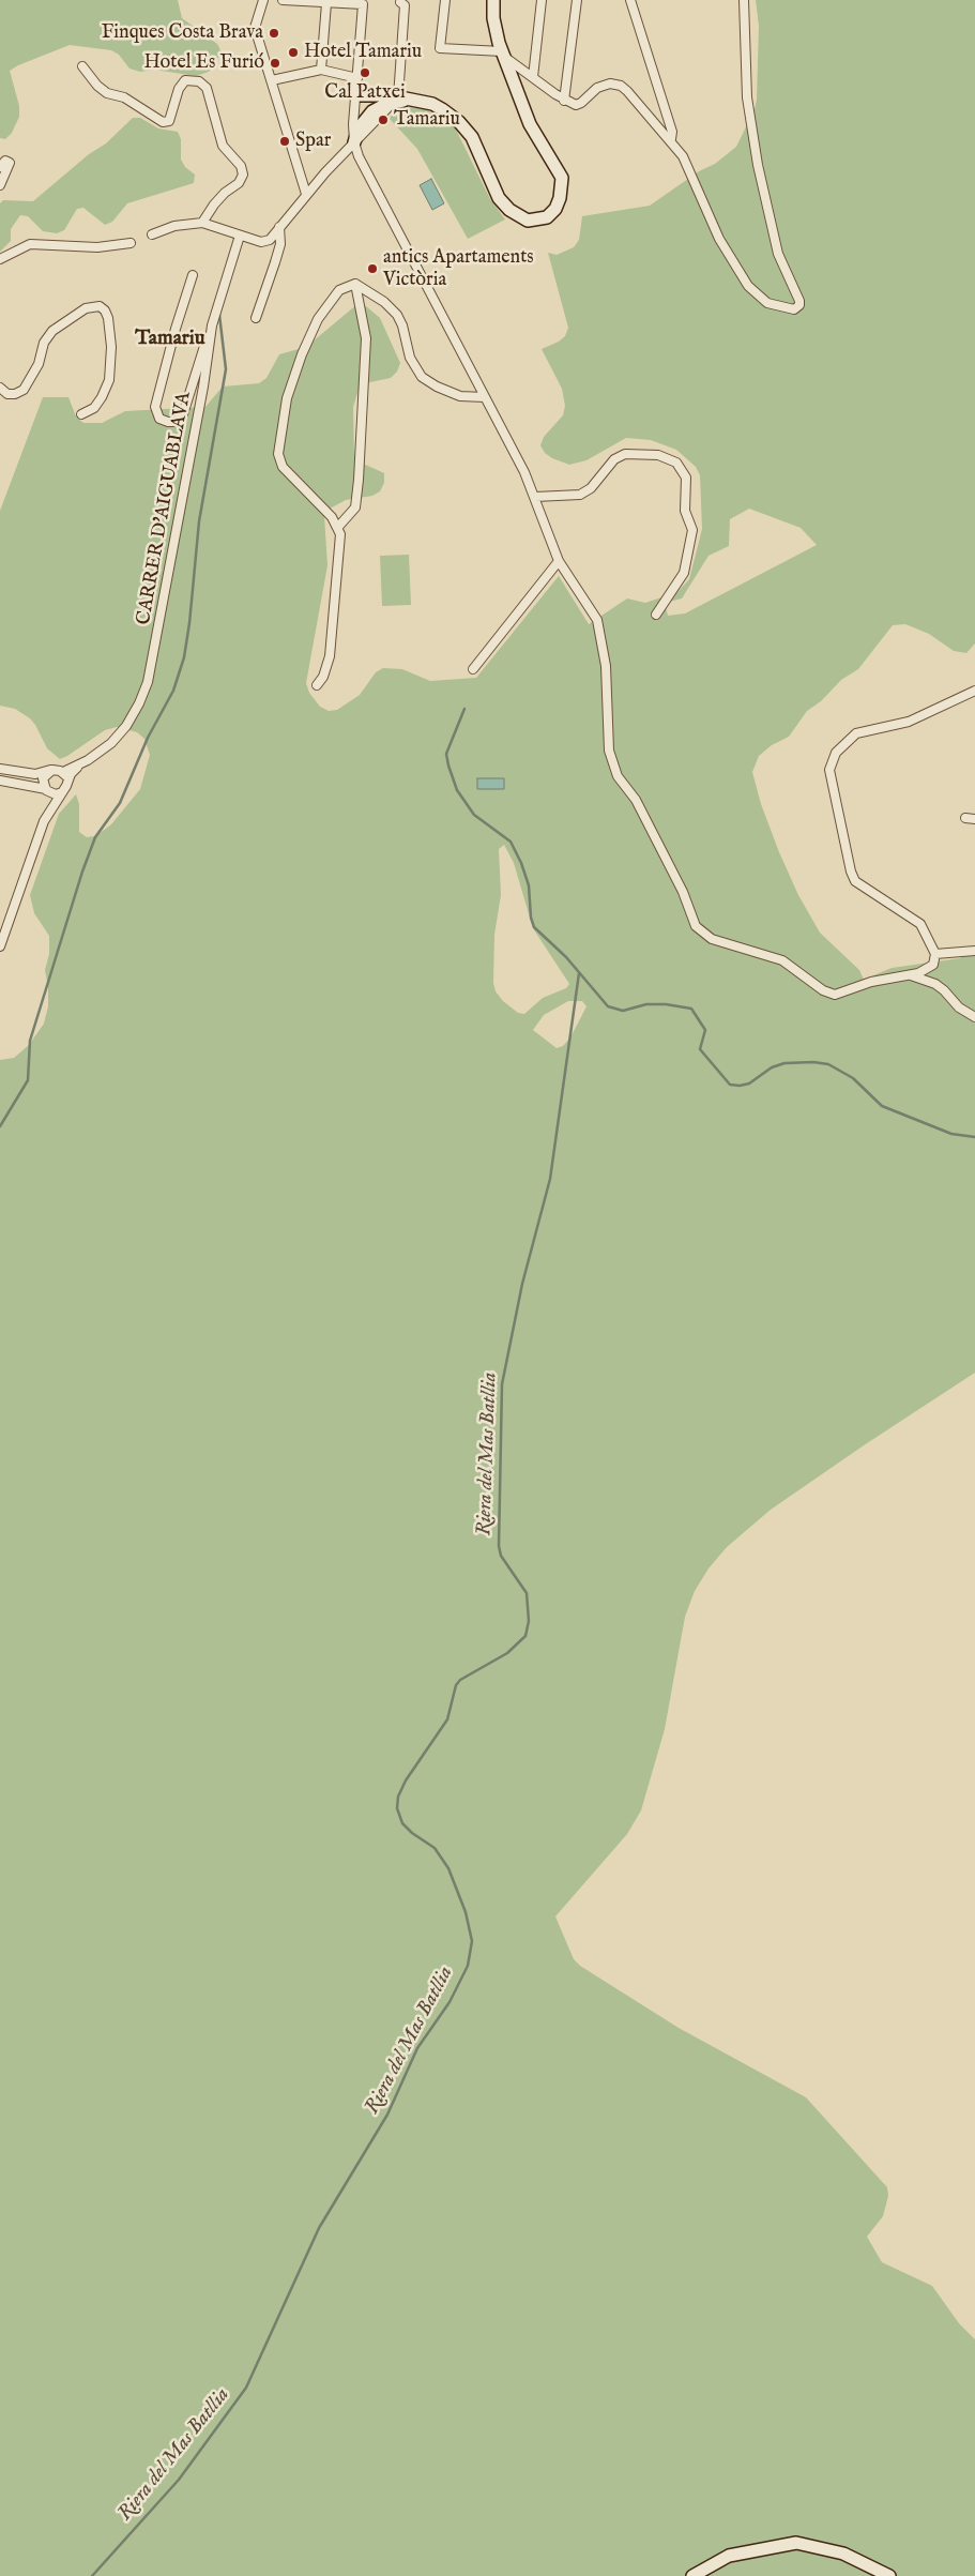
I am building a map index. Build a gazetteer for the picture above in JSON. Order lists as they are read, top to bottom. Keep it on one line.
{"streets":{"street":["CARRER D'AIGUABLAVA"]},"districts":["Tamariu"],"water":["Riera del Mas Batllia"],"places":["Finques Costa Brava","Hotel Tamariu","Hotel Es Furió","Cal Patxei","Tamariu","Spar","antics Apartaments Victòria"]}
